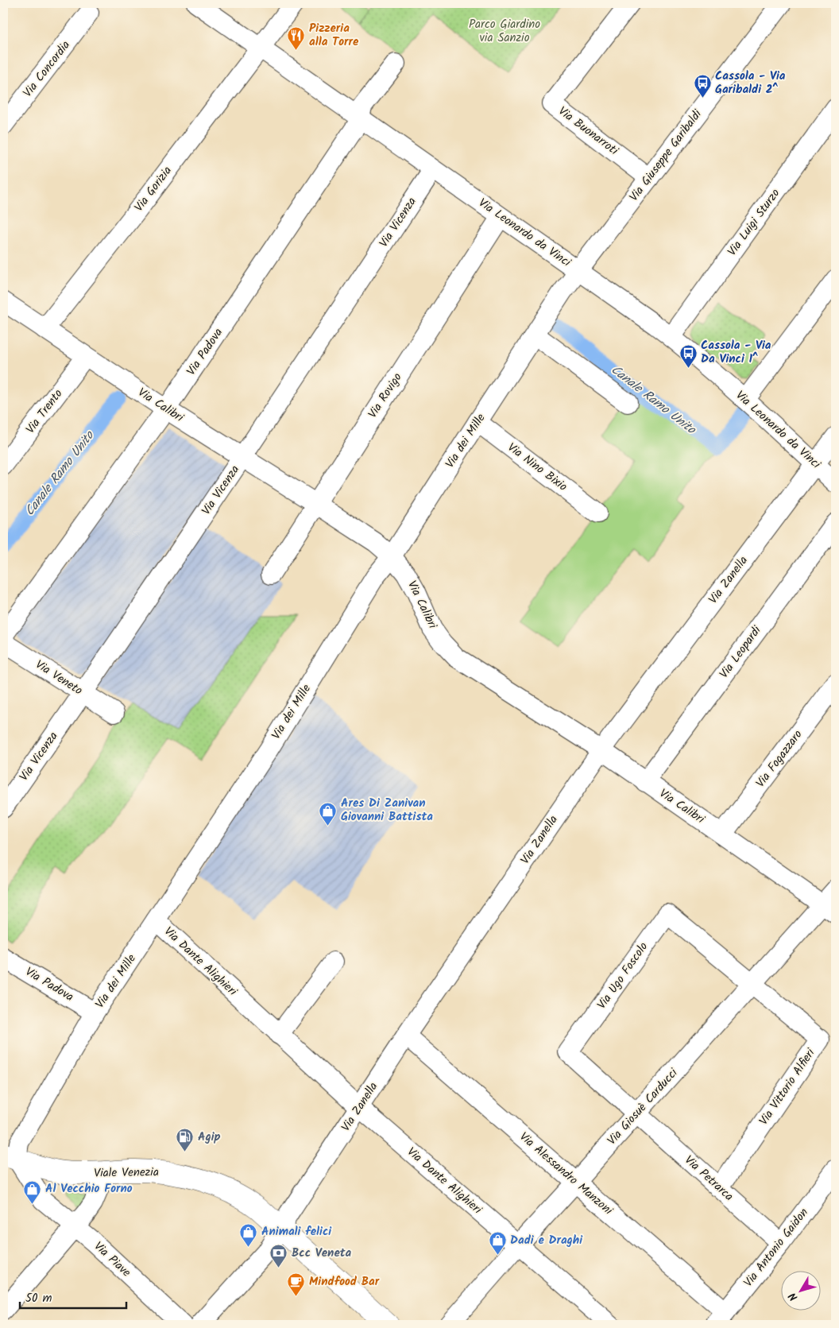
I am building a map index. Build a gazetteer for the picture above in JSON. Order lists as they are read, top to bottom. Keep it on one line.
{"streets":{"main road":["Viale Venezia"],"street":["Via Concordia","Via Buonarroti","Via Giuseppe Garibaldi","Via Gorizia","Via Vicenza","Via Luigi Sturzo","Via Leonardo da Vinci","Via Padova","Via Rovigo","Via Calibri","Via Trento","Via dei Mille","Via Nino Bixio","Via Zanella","Via Leopardi","Via Veneto","Via Fogazzaro","Via Dante Alighieri","Via Ugo Foscolo","Via Vittorio Alfieri","Via Giosuè Carducci","Via Alessandro Manzoni","Via Petrarca","Via Antonio Gaidon","Via Piave"]},"crossings":[["Via Buonarroti","Via Giuseppe Garibaldi"],["Via Giuseppe Garibaldi","Via Leonardo da Vinci"],["Via Giuseppe Garibaldi","Via dei Mille"],["Via Gorizia","Via Leonardo da Vinci"],["Via Gorizia","Via Calibri"],["Via Vicenza","Via Leonardo da Vinci"],["Via Vicenza","Via Calibri"],["Via Vicenza","Via Veneto"],["Via Luigi Sturzo","Via Leonardo da Vinci"],["Via Leonardo da Vinci","Via Padova"],["Via Leonardo da Vinci","Via Rovigo"],["Via Leonardo da Vinci","Via dei Mille"],["Via Leonardo da Vinci","Via Zanella"],["Via Padova","Via Calibri"],["Via Padova","Via dei Mille"],["Via Rovigo","Via Calibri"],["Via Calibri","Via Trento"],["Via Calibri","Via dei Mille"],["Via Calibri","Via Zanella"],["Via Calibri","Via Leopardi"],["Via Calibri","Via Fogazzaro"],["Via Calibri","Via Giosuè Carducci"],["Via dei Mille","Via Nino Bixio"],["Via dei Mille","Via Dante Alighieri"],["Via dei Mille","Viale Venezia"],["Via dei Mille","Via Piave"],["Via Zanella","Via Dante Alighieri"],["Via Zanella","Viale Venezia"],["Via Zanella","Via Alessandro Manzoni"],["Via Dante Alighieri","Via Giosuè Carducci"],["Via Ugo Foscolo","Via Vittorio Alfieri"],["Via Ugo Foscolo","Via Giosuè Carducci"],["Via Ugo Foscolo","Via Petrarca"],["Via Vittorio Alfieri","Via Giosuè Carducci"],["Via Vittorio Alfieri","Via Petrarca"],["Via Giosuè Carducci","Via Alessandro Manzoni"],["Via Giosuè Carducci","Via Petrarca"],["Viale Venezia","Via Piave"],["Via Alessandro Manzoni","Via Antonio Gaidon"],["Via Petrarca","Via Antonio Gaidon"]],"water":["Canale Ramo Unito"],"parks":["Parco Giardino via Sanzio"],"places":{"restaurant":["Pizzeria alla Torre"],"bus stop":["Cassola - Via Garibaldi 2^","Cassola - Via Da Vinci 1^"],"shop":["Ares Di Zanivan Giovanni Battista","Al Vecchio Forno","Animali felici","Dadi e Draghi"],"fuel station":["Agip"],"bank":["Bcc Veneta"],"cafe":["Mindfood Bar"]},"scale_bar":"50 m","north":"bottom left"}
